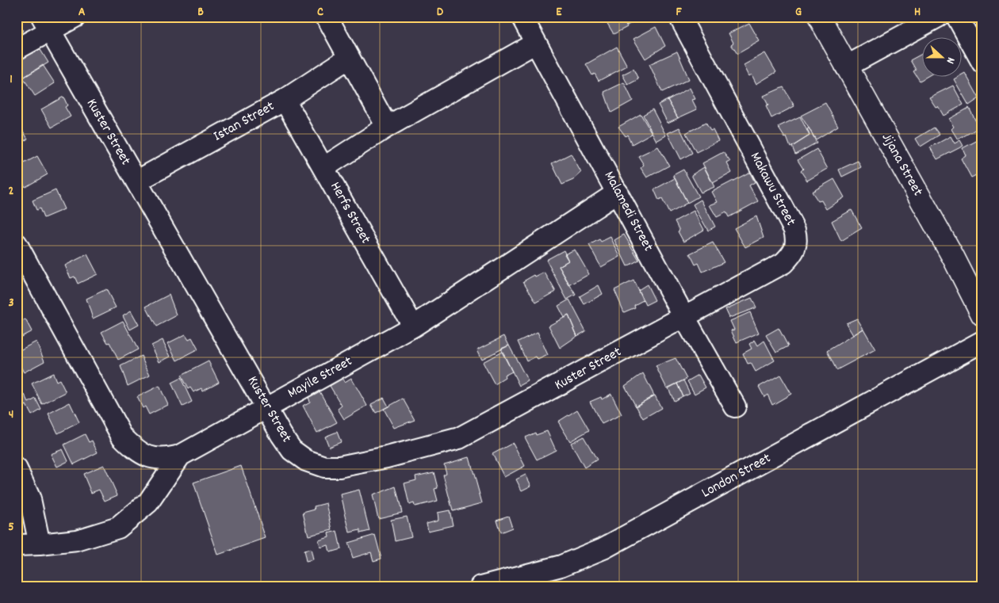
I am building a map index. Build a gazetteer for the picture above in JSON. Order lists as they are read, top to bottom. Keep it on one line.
{"streets":{"street":["Istan Street","Kuster Street","Jijana Street","Makawu Street","Malamedi Street","Herfs Street","Mayile Street","London Street"]},"crossings":[["Istan Street","Kuster Street"],["Istan Street","Herfs Street"],["Kuster Street","Makawu Street"],["Kuster Street","Malamedi Street"],["Kuster Street","Mayile Street"],["Makawu Street","Malamedi Street"],["Malamedi Street","Mayile Street"],["Herfs Street","Mayile Street"]],"north":"right","grid":{"columns":["A","B","C","D","E","F","G","H"],"rows":["1","2","3","4","5"]}}
